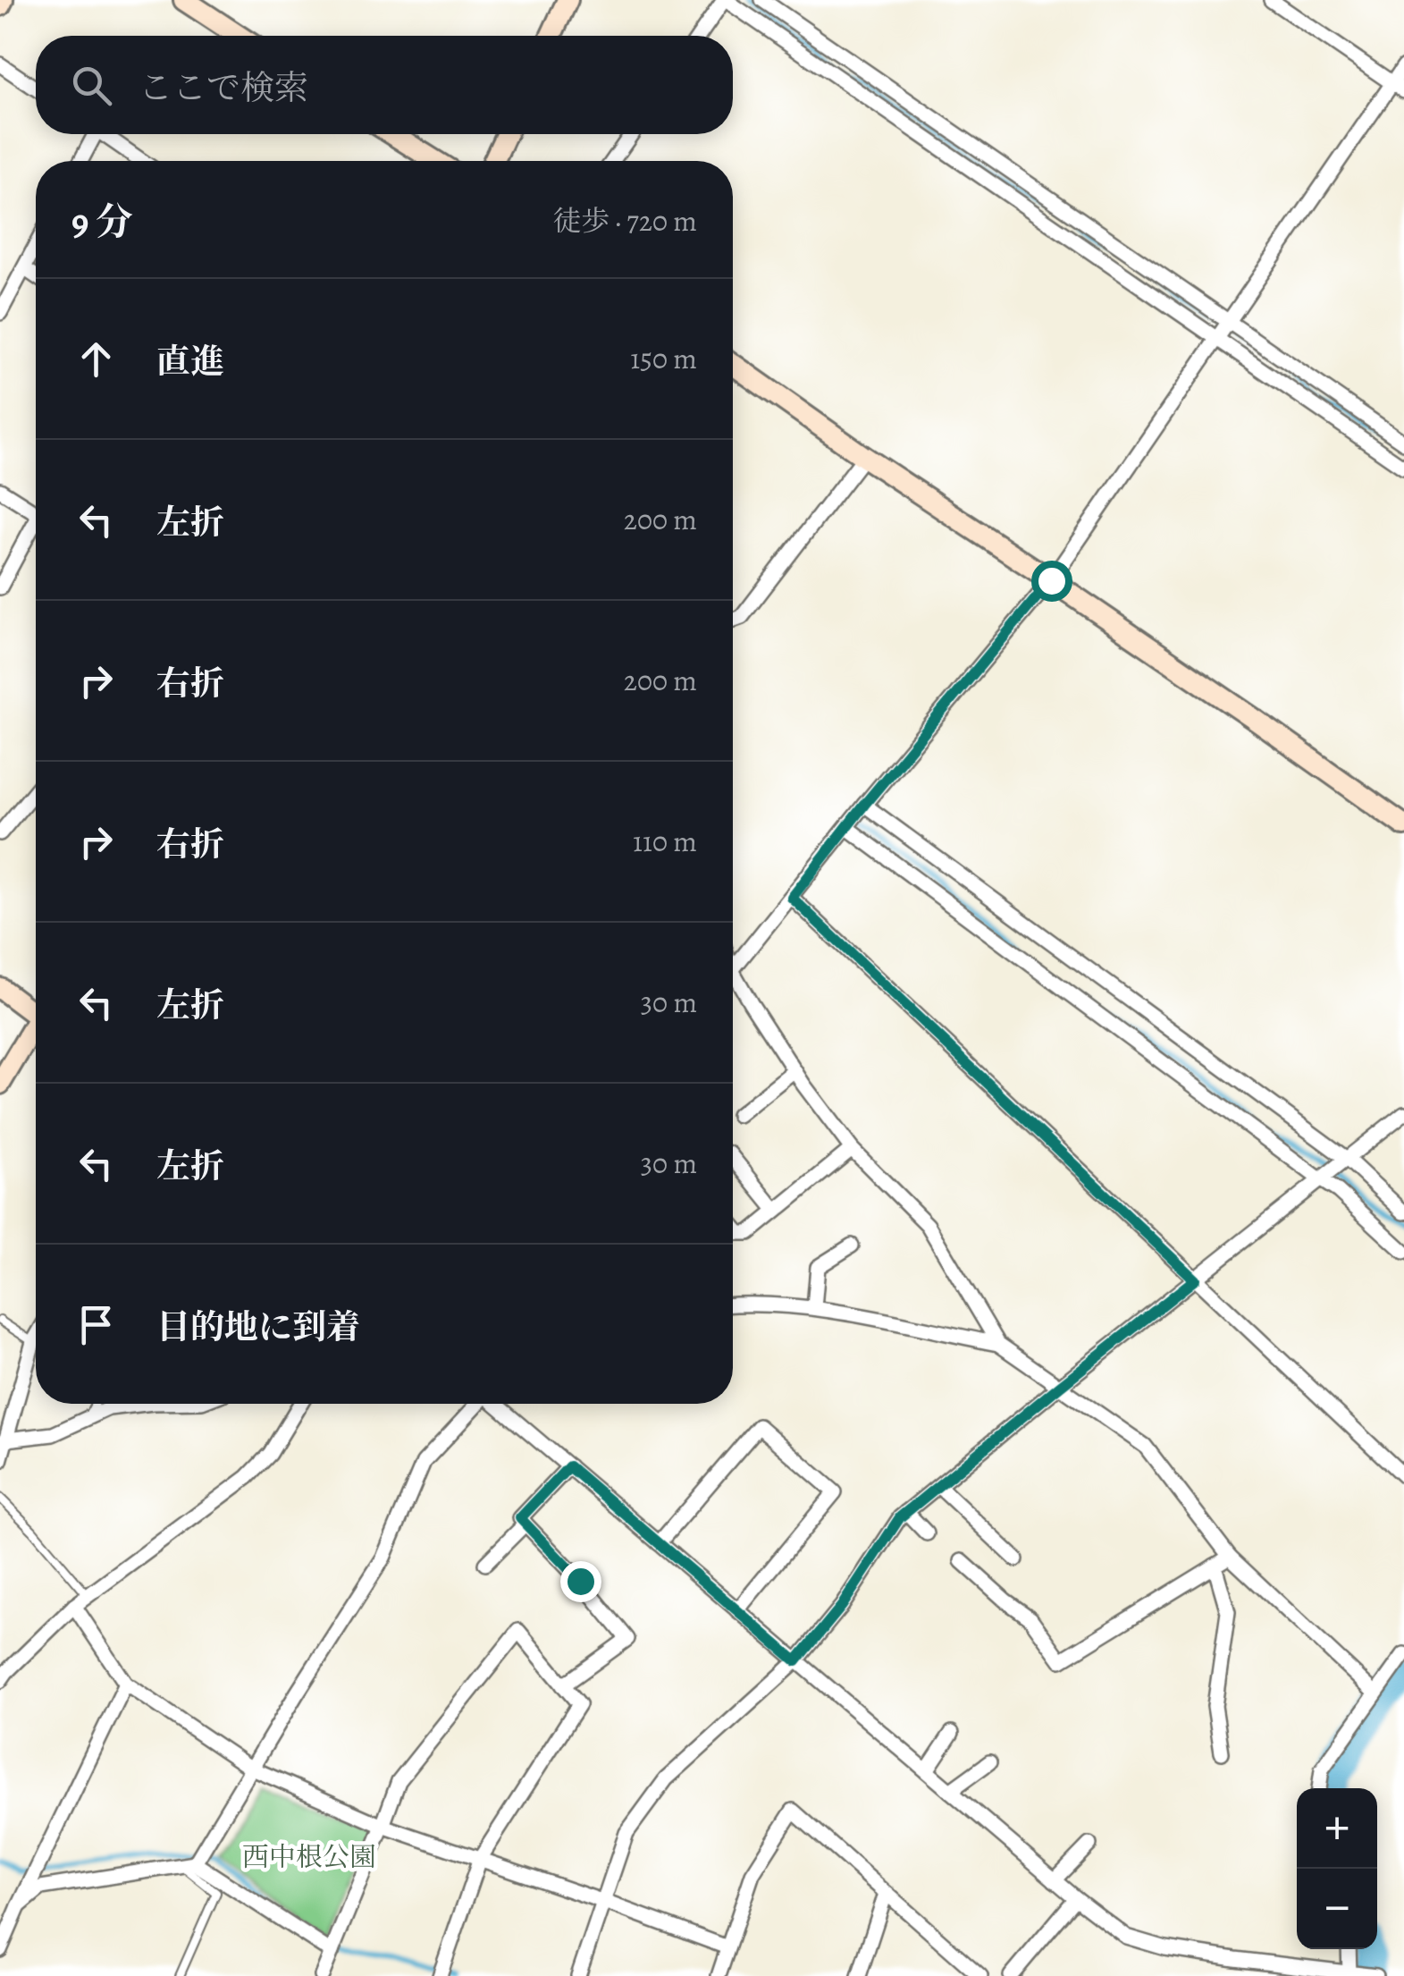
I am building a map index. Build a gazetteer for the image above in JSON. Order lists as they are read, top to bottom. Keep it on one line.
{"parks":["西中根公園"],"page":{"search":"ここで検索","heading":["9 分","徒歩 · 720 m"],"list":[["直進","150 m"],["左折","200 m"],["右折","200 m"],["右折","110 m"],["左折","30 m"],["左折","30 m"],"目的地に到着"],"map_buttons":["+","−"]}}
